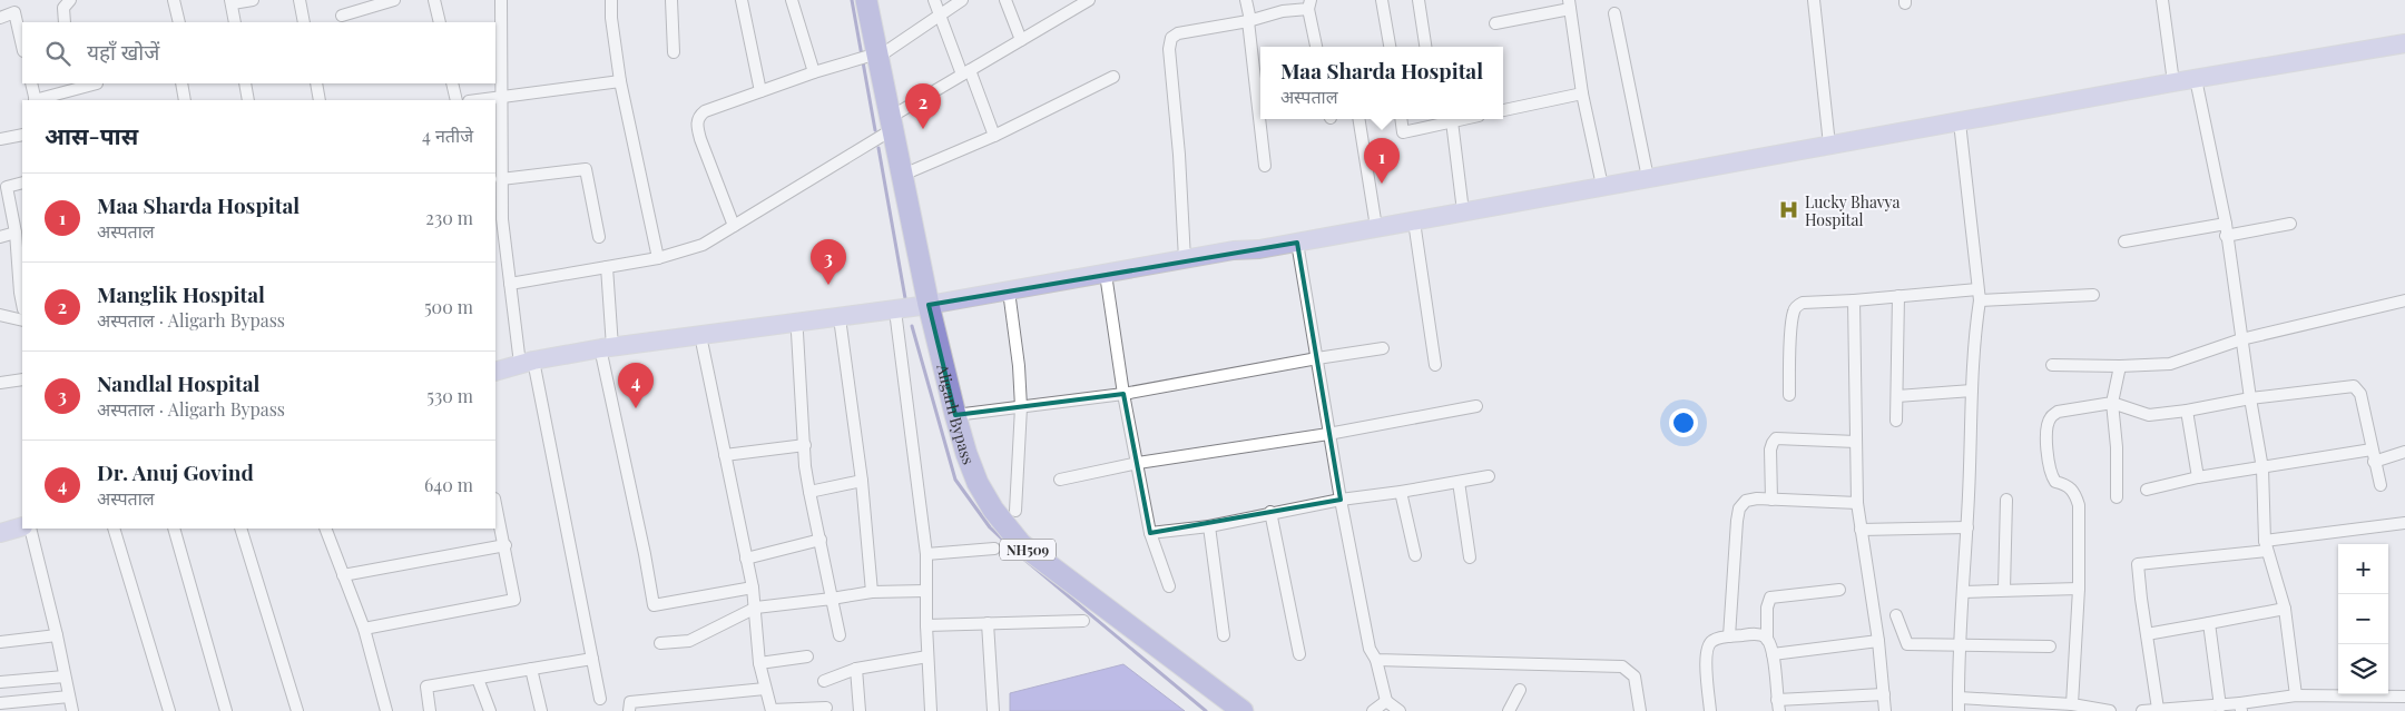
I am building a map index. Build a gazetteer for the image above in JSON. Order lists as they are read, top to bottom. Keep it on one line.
{"streets":{"highway":["Aligarh Bypass","NH509"]},"places":{"hospital":["Lucky Bhavya Hospital"]},"page":{"search":"यहाँ खोजें","popup":["Maa Sharda Hospital","अस्पताल"],"pins":["2","1","3","4"],"heading":["आस-पास","4 नतीजे"],"list":[{"mark":"1","name":"Maa Sharda Hospital","note":"अस्पताल","value":"230 m"},{"mark":"2","name":"Manglik Hospital","note":"अस्पताल · Aligarh Bypass","value":"500 m"},{"mark":"3","name":"Nandlal Hospital","note":"अस्पताल · Aligarh Bypass","value":"530 m"},{"mark":"4","name":"Dr. Anuj Govind","note":"अस्पताल","value":"640 m"}],"map_buttons":["+","−"]}}
